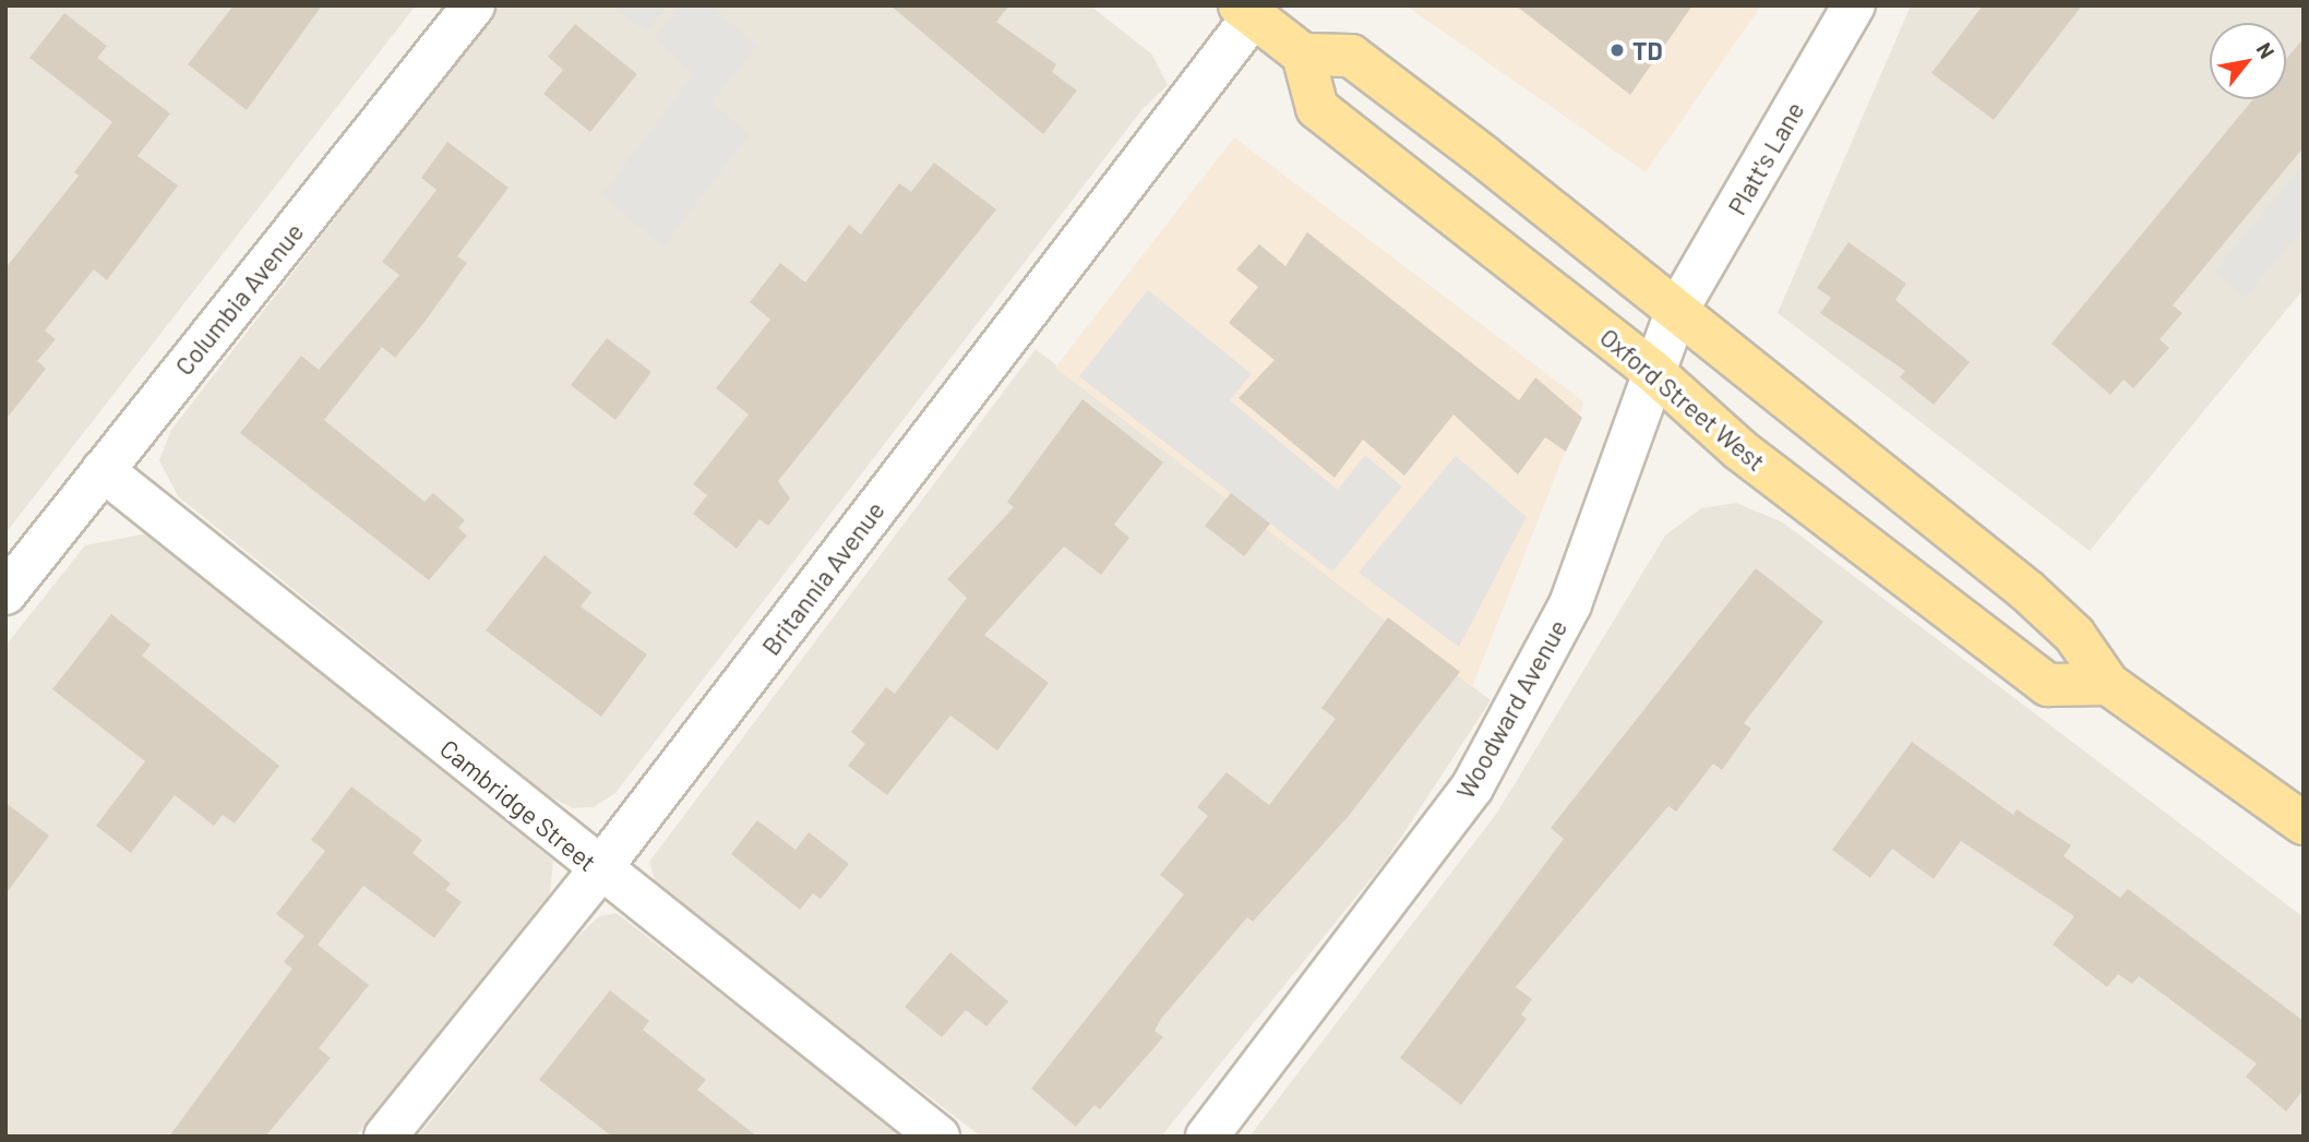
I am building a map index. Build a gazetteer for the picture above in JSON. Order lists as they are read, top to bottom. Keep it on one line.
{"streets":{"main road":["Oxford Street West"],"street":["Platt's Lane","Columbia Avenue","Britannia Avenue","Woodward Avenue","Cambridge Street"]},"crossings":[["Platt's Lane","Woodward Avenue"],["Columbia Avenue","Cambridge Street"],["Oxford Street West","Woodward Avenue"],["Britannia Avenue","Cambridge Street"]],"places":["TD"],"north":"top right"}
